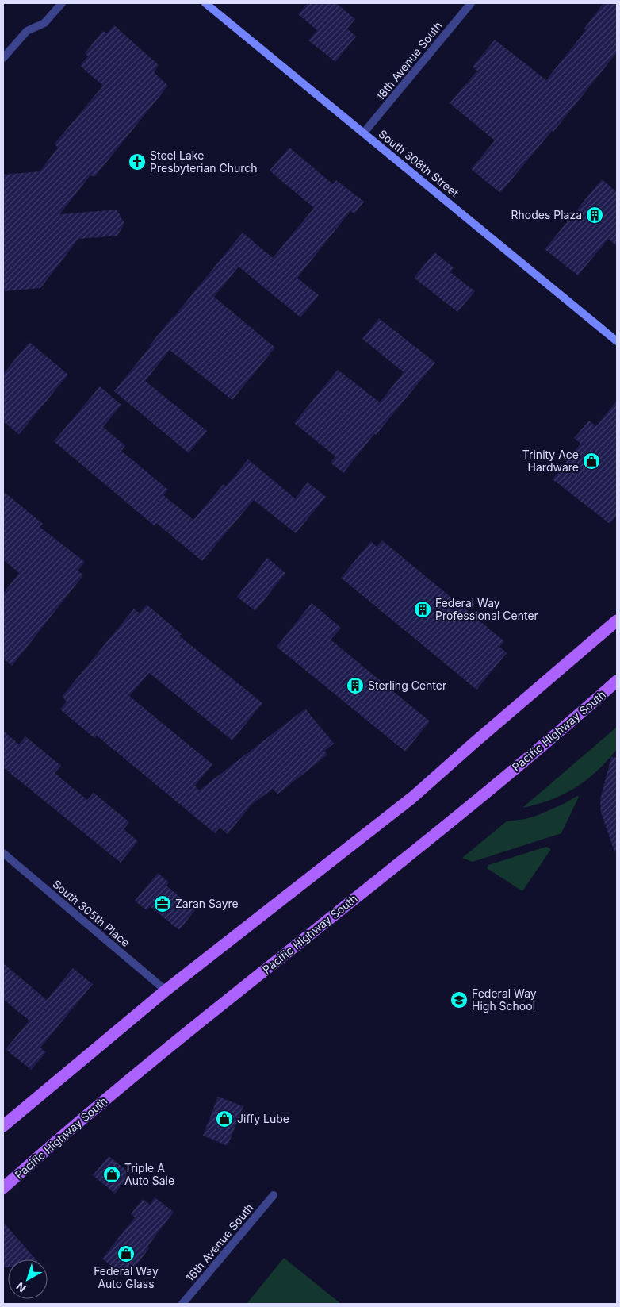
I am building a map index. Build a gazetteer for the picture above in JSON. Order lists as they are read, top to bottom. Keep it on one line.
{"streets":{"main road":["Pacific Highway South"],"street":["18th Avenue South","South 308th Street","South 305th Place","16th Avenue South"]},"crossings":[["18th Avenue South","South 308th Street"]],"places":{"church":["Steel Lake Presbyterian Church"],"building":["Rhodes Plaza","Federal Way Professional Center","Sterling Center"],"shop":["Trinity Ace Hardware","Jiffy Lube","Triple A Auto Sale","Federal Way Auto Glass"],"office":["Zaran Sayre"],"school or university":["Federal Way High School"]},"north":"bottom left"}
